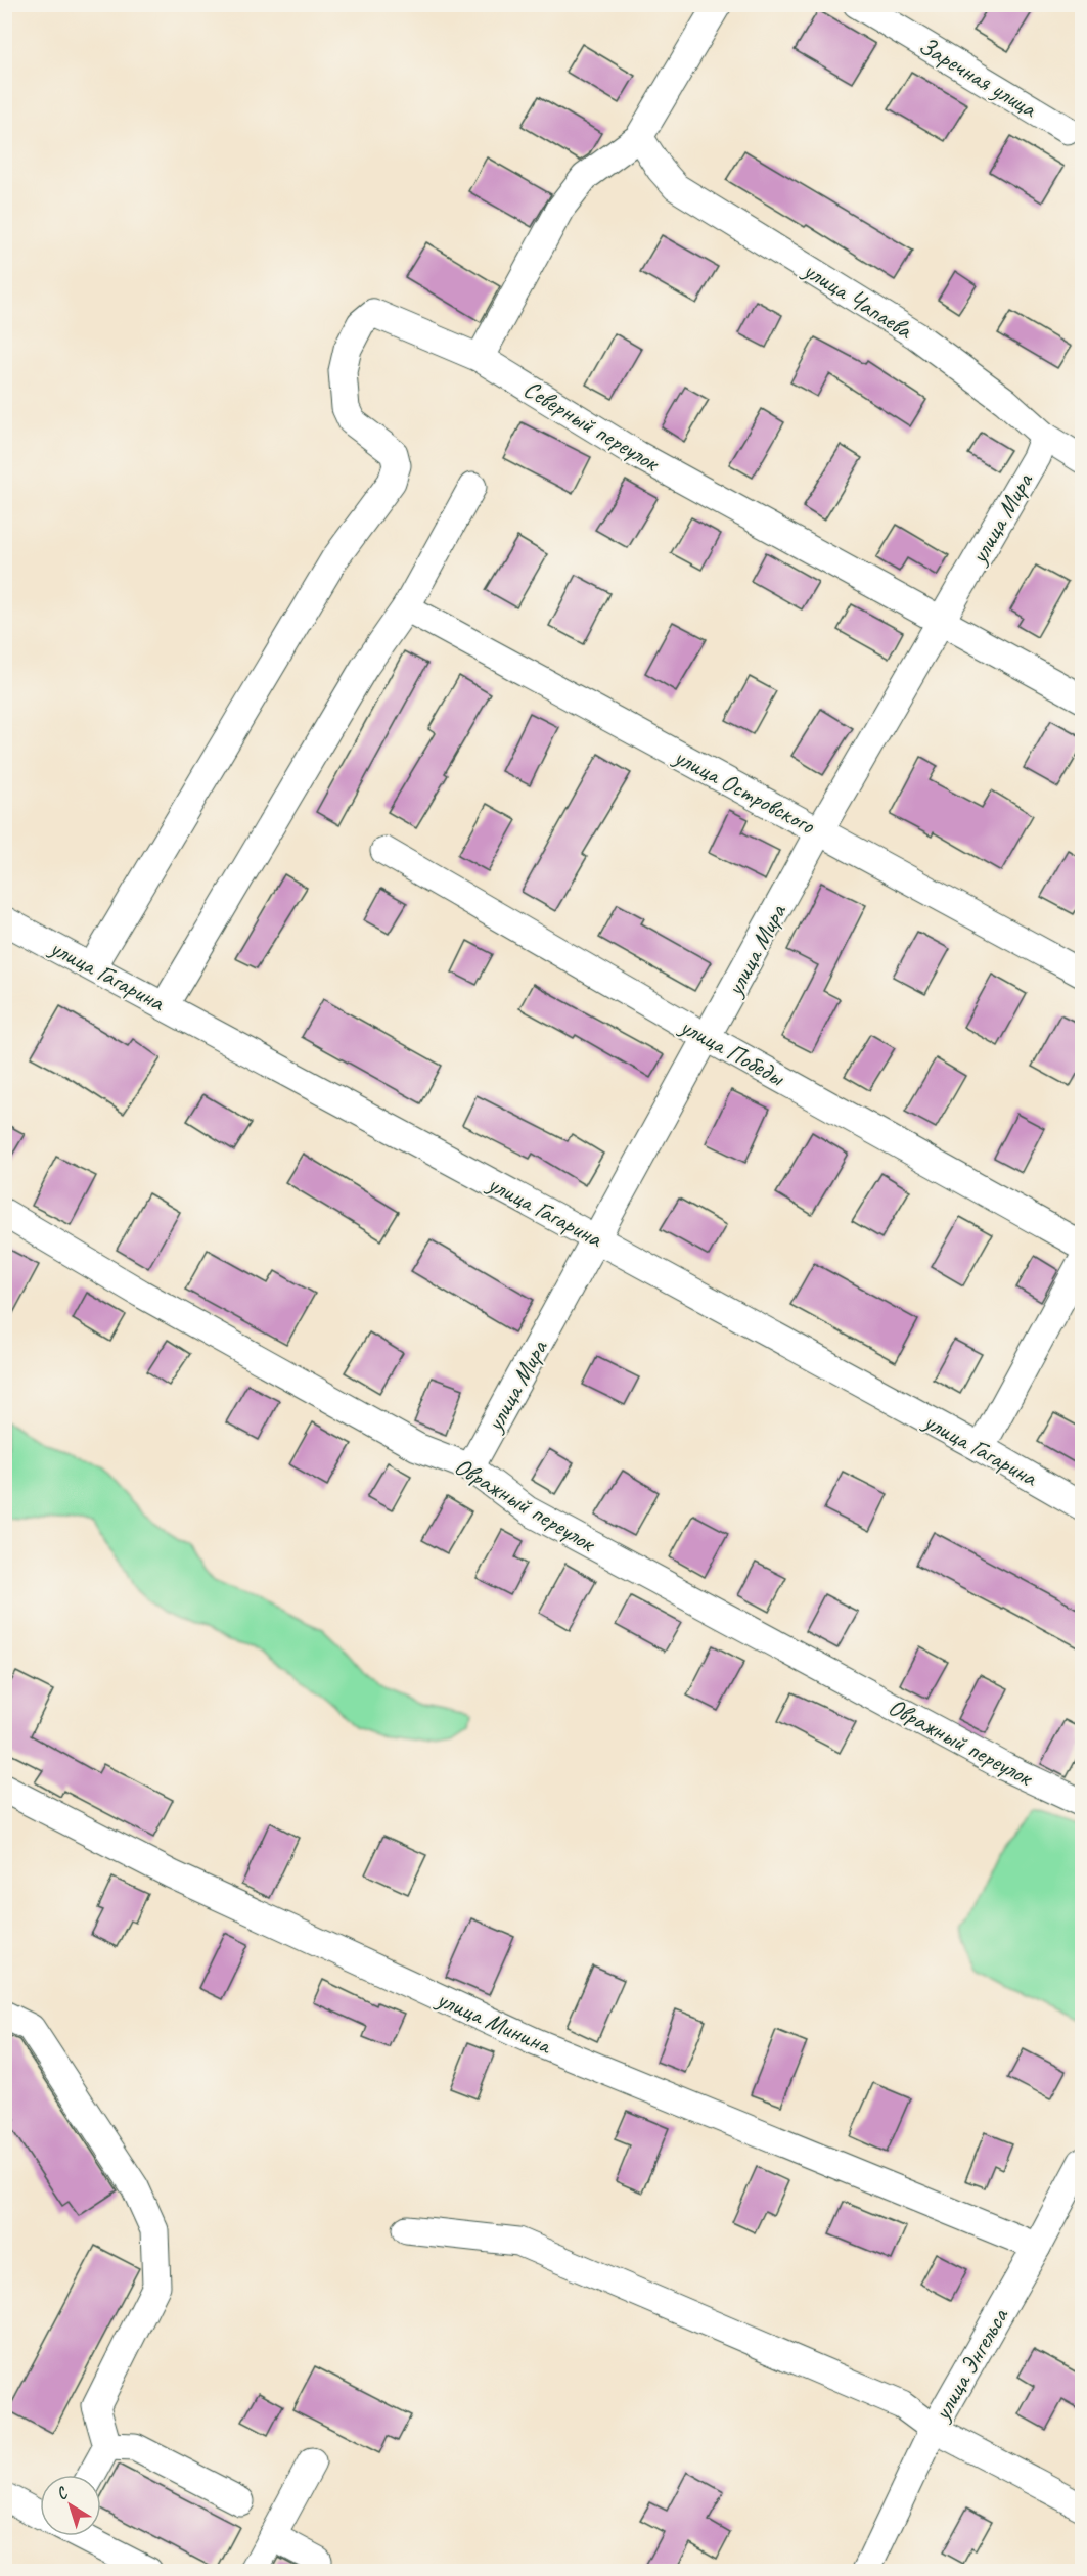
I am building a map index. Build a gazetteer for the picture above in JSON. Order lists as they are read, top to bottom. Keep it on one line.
{"streets":{"street":["Заречная улица","улица Чапаева","Северный переулок","улица Мира","улица Островского","улица Гагарина","улица Победы","Овражный переулок","улица Минина","улица Энгельса"]},"crossings":[["улица Чапаева","улица Мира"],["Северный переулок","улица Мира"],["Северный переулок","улица Гагарина"],["улица Мира","улица Островского"],["улица Мира","улица Гагарина"],["улица Мира","улица Победы"],["улица Мира","Овражный переулок"],["улица Минина","улица Энгельса"]],"north":"top left"}
